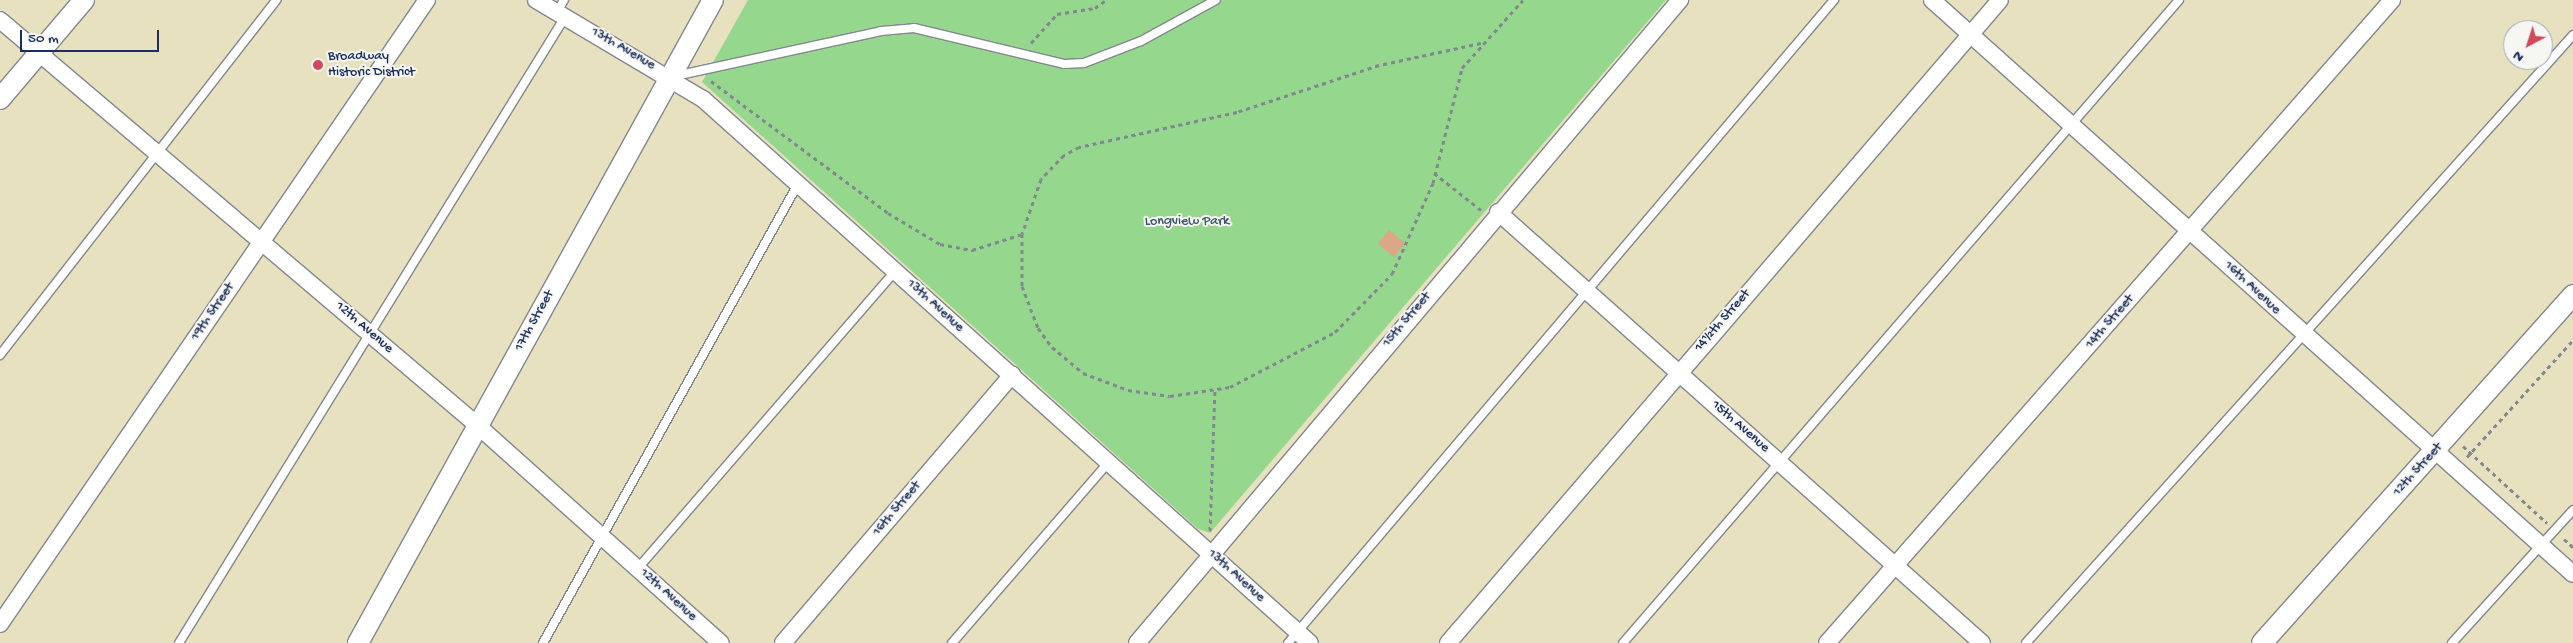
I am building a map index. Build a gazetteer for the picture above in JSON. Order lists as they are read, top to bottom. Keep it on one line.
{"streets":{"street":["13th Avenue","16th Avenue","19th Street","15th Street","17th Street","14½th Street","14th Street","12th Avenue","15th Avenue","12th Street","16th Street"]},"crossings":[["13th Avenue","15th Street"],["13th Avenue","17th Street"],["13th Avenue","16th Street"],["16th Avenue","14½th Street"],["16th Avenue","14th Street"],["16th Avenue","12th Street"],["19th Street","12th Avenue"],["15th Street","15th Avenue"],["17th Street","12th Avenue"],["14½th Street","15th Avenue"],["14th Street","15th Avenue"]],"parks":["Longview Park"],"places":["Broadway Historic District"],"scale_bar":"50 m","north":"bottom left"}
